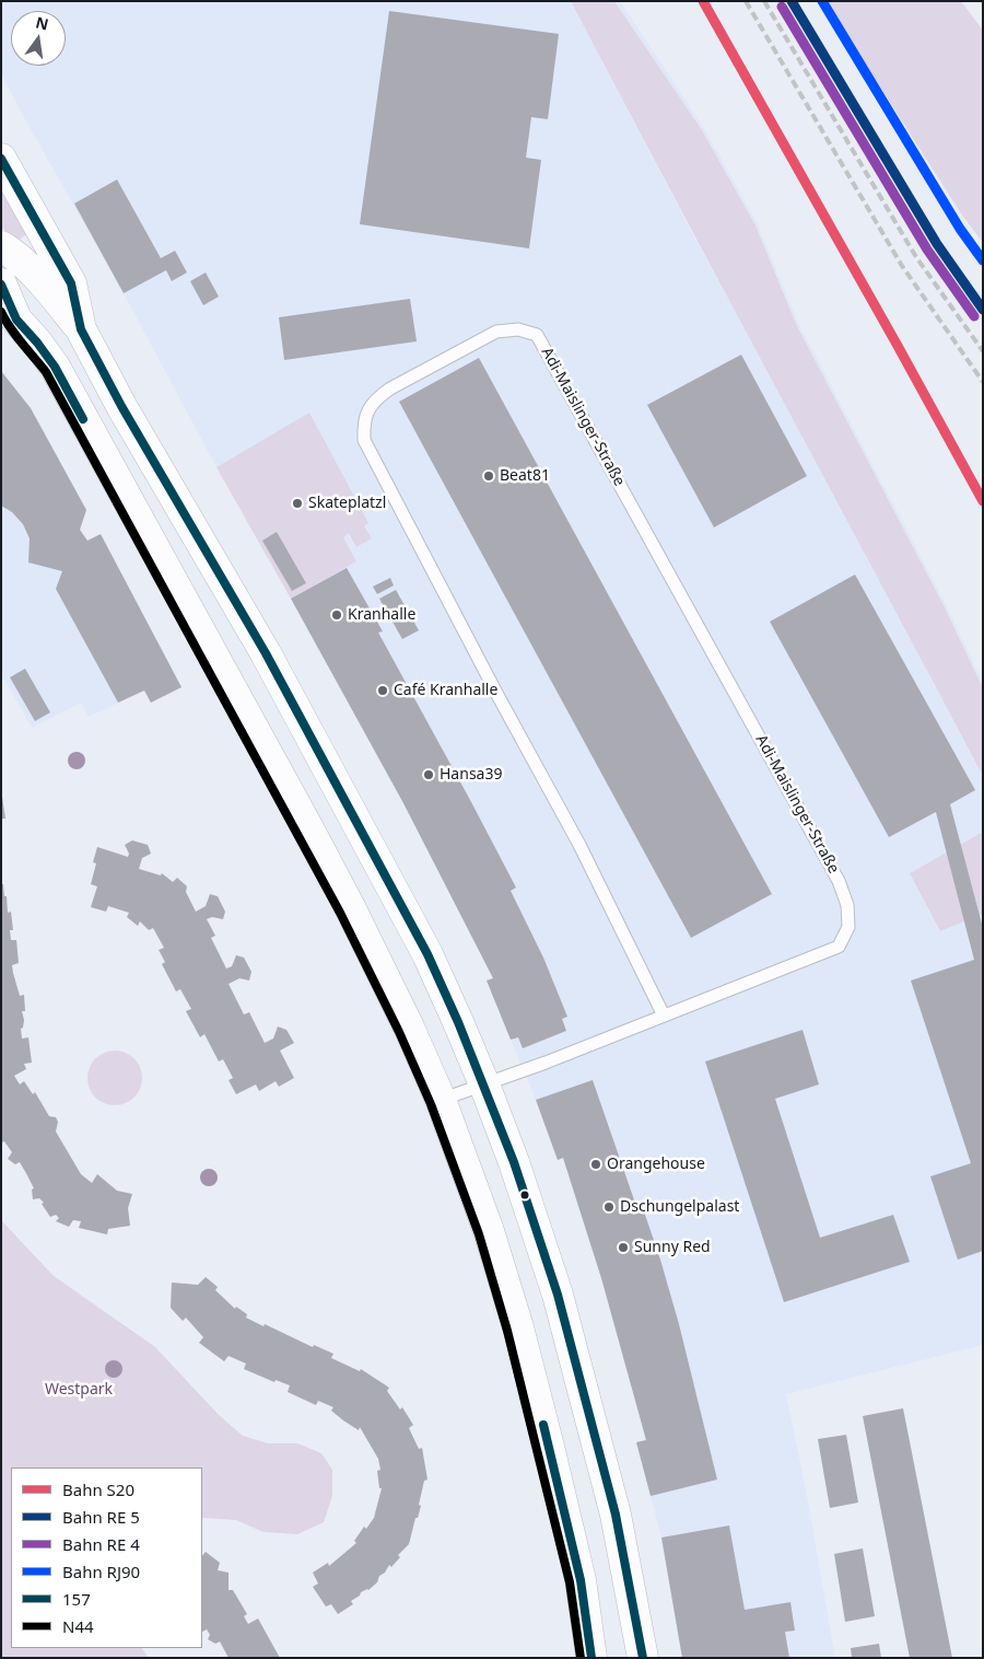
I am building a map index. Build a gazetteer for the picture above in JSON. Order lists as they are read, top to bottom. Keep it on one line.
{"streets":{"lane":["Adi-Maislinger-Straße"]},"parks":["Westpark"],"places":["Beat81","Skateplatzl","Kranhalle","Café Kranhalle","Hansa39","Orangehouse","Dschungelpalast","Sunny Red"],"lines":["rail line S20","rail line RJ90","transit line 157","transit line N44"],"legend":["Bahn S20","Bahn RE 5","Bahn RE 4","Bahn RJ90","157","N44"],"north":"top"}
